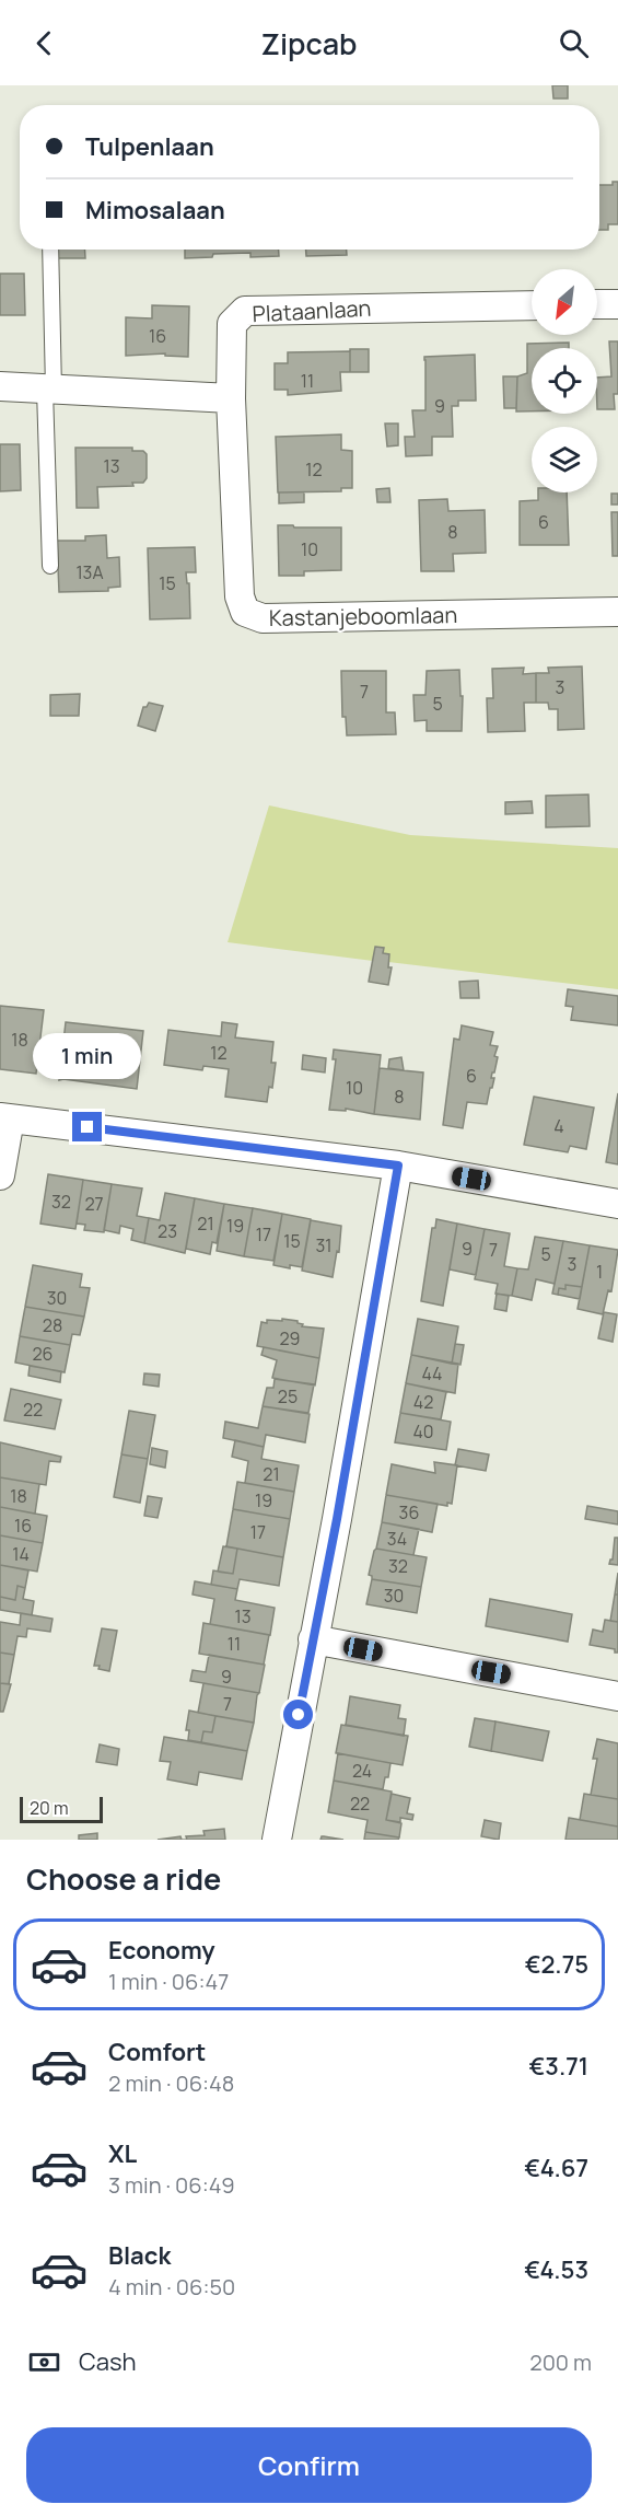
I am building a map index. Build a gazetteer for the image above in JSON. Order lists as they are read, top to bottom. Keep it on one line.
{"streets":{"street":["Plataanlaan","Kastanjeboomlaan"]},"crossings":[["Plataanlaan","Kastanjeboomlaan"]],"house_numbers":["16","11","9","13","12","6","8","10","13A","15","3","7","5","18","12","6","10","8","4","32","27","21","19","23","17","15","31","9","7","5","3","1","30","28","29","26","44","25","42","22","40","21","18","19","36","16","17","34","14","32","30","13","11","9","7","24","22"],"scale_bar":"20 m","north":"bottom left","page":{"header":"Zipcab","banner":["Tulpenlaan","Mimosalaan"],"bubble":"1 min","scale":"20 m","heading":"Choose a ride","list":[{"name":"Economy","note":"1 min · 06:47","value":"€2.75"},{"name":"Comfort","note":"2 min · 06:48","value":"€3.71"},{"name":"XL","note":"3 min · 06:49","value":"€4.67"},{"name":"Black","note":"4 min · 06:50","value":"€4.53"}],"pay":["Cash","200 m"],"buttons":"Confirm"}}
